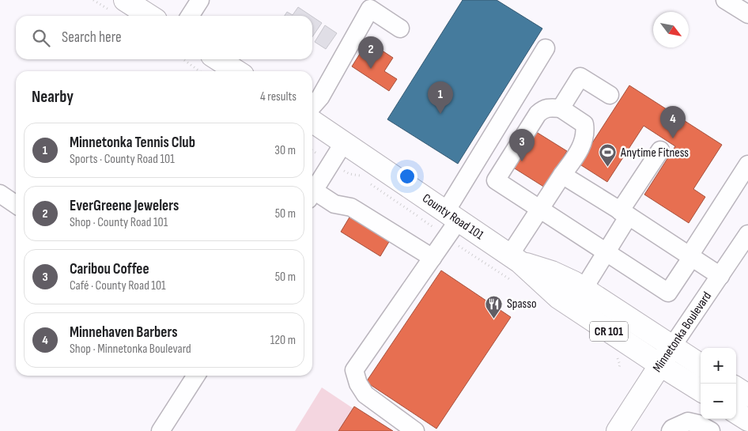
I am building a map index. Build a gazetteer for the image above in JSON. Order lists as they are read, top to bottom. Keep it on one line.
{"streets":{"main road":["County Road 101","CR 101","Minnetonka Boulevard"]},"crossings":[["County Road 101","Minnetonka Boulevard"]],"places":{"sports":["Anytime Fitness"],"restaurant":["Spasso"]},"north":"bottom right","page":{"search":"Search here","pins":["2","1","4","3"],"heading":["Nearby","4 results"],"list":[{"mark":"1","name":"Minnetonka Tennis Club","note":"Sports · County Road 101","value":"30 m"},{"mark":"2","name":"EverGreene Jewelers","note":"Shop · County Road 101","value":"50 m"},{"mark":"3","name":"Caribou Coffee","note":"Café · County Road 101","value":"50 m"},{"mark":"4","name":"Minnehaven Barbers","note":"Shop · Minnetonka Boulevard","value":"120 m"}],"map_buttons":["+","−"]}}
